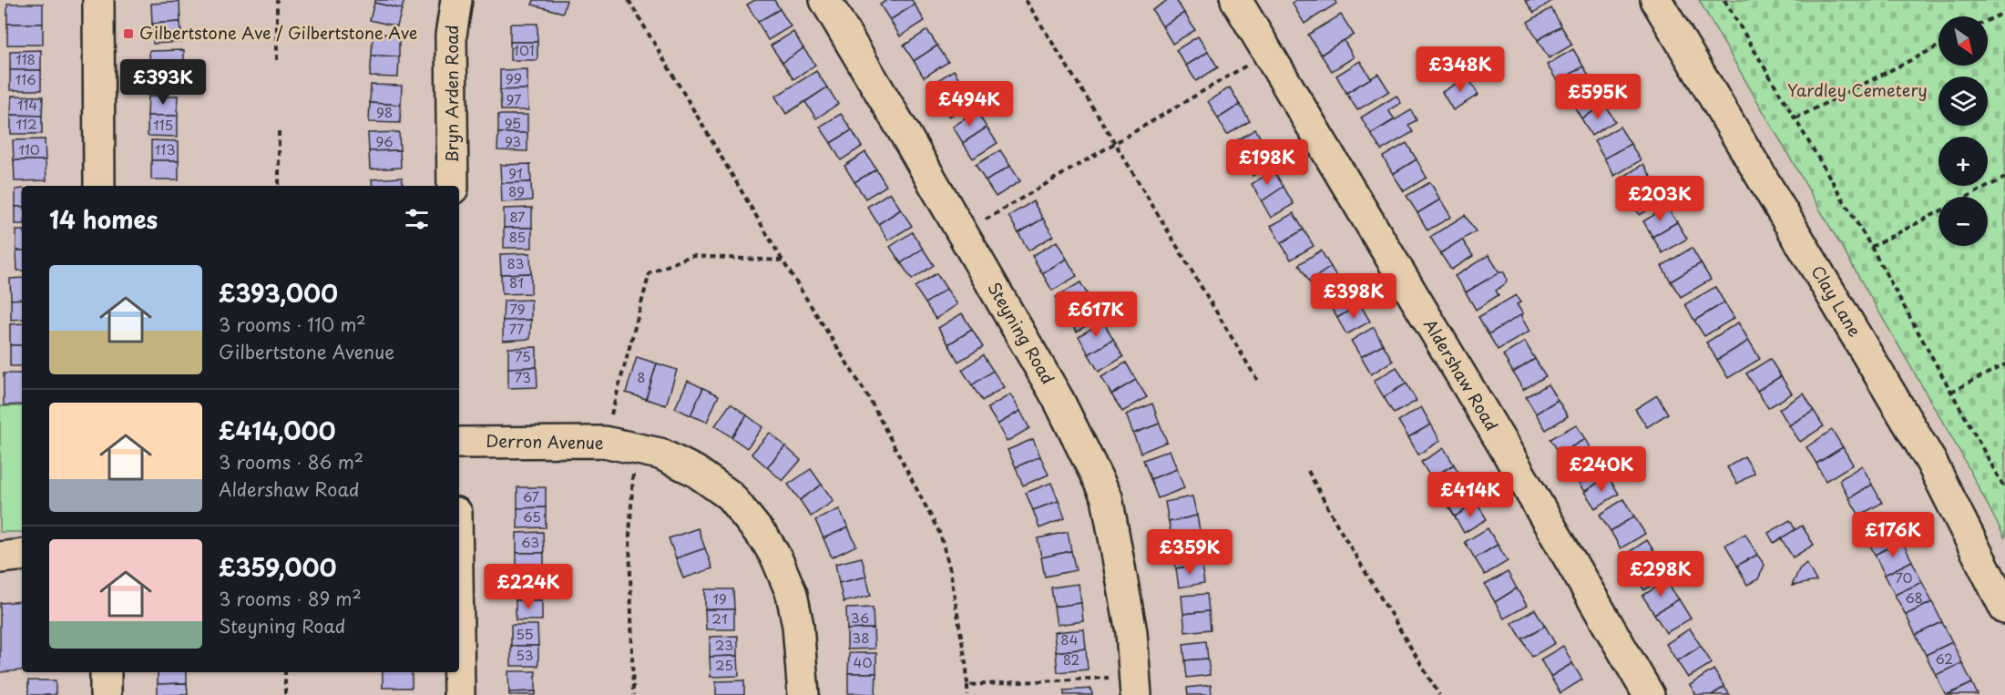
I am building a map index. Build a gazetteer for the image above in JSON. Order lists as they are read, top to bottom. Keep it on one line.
{"streets":{"street":["Bryn Arden Road","Clay Lane","Steyning Road","Aldershaw Road","Derron Avenue"]},"parks":["Yardley Cemetery"],"places":{"transit":["Gilbertstone Ave / Gilbertstone Ave"]},"house_numbers":["101","118","99","116","97","114","98","95","112","115","96","93","110","113","91","89","87","85","83","81","79","77","75","73","8","67","65","63","70","68","19","36","21","55","38","84","23","53","62","82","40","25"],"north":"bottom right","page":{"map_buttons":["+","−"],"price":["£348K","£393K","£595K","£494K","£198K","£203K","£398K","£617K","£240K","£414K","£176K","£359K","£298K","£224K"],"heading":"14 homes","list":[{"name":"£393,000","note":"3 rooms · 110 m² · Gilbertstone Avenue"},{"name":"£414,000","note":"3 rooms · 86 m² · Aldershaw Road"},{"name":"£359,000","note":"3 rooms · 89 m² · Steyning Road"}]}}
